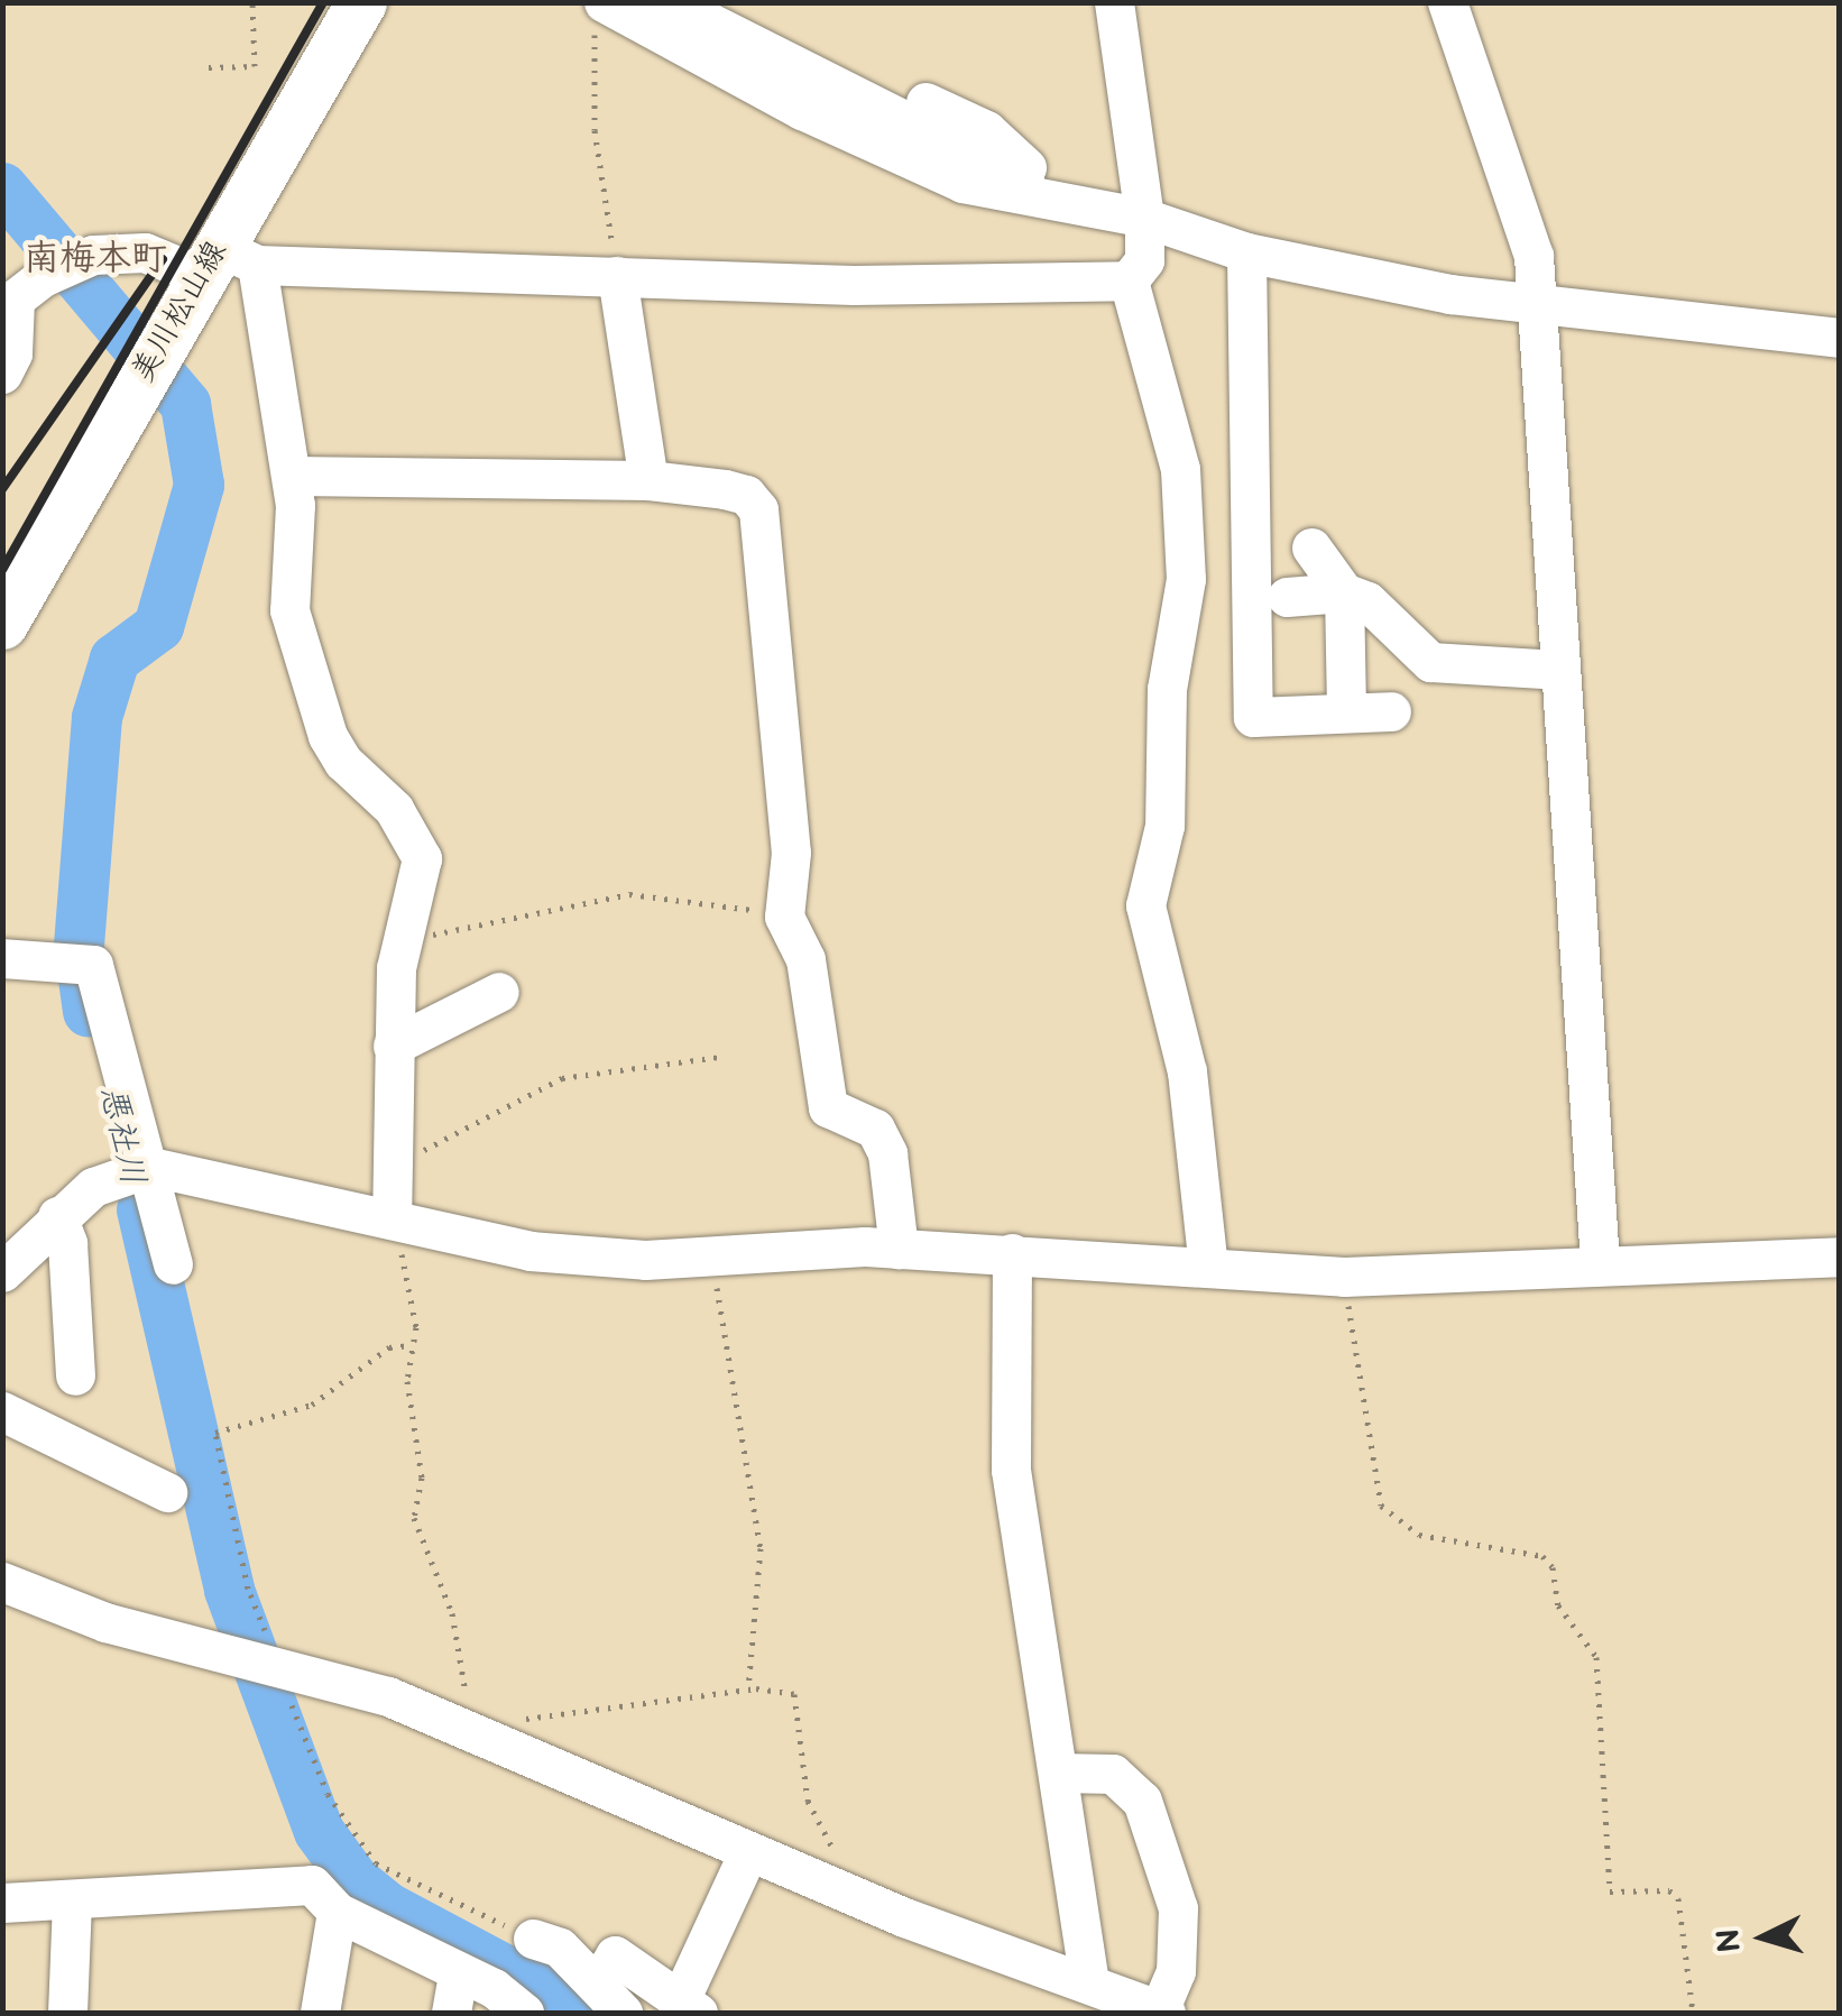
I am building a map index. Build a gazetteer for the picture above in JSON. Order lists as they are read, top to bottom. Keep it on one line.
{"streets":{"main road":["美川松山線"]},"districts":["南梅本町"],"water":["悪社川"],"north":"left"}
